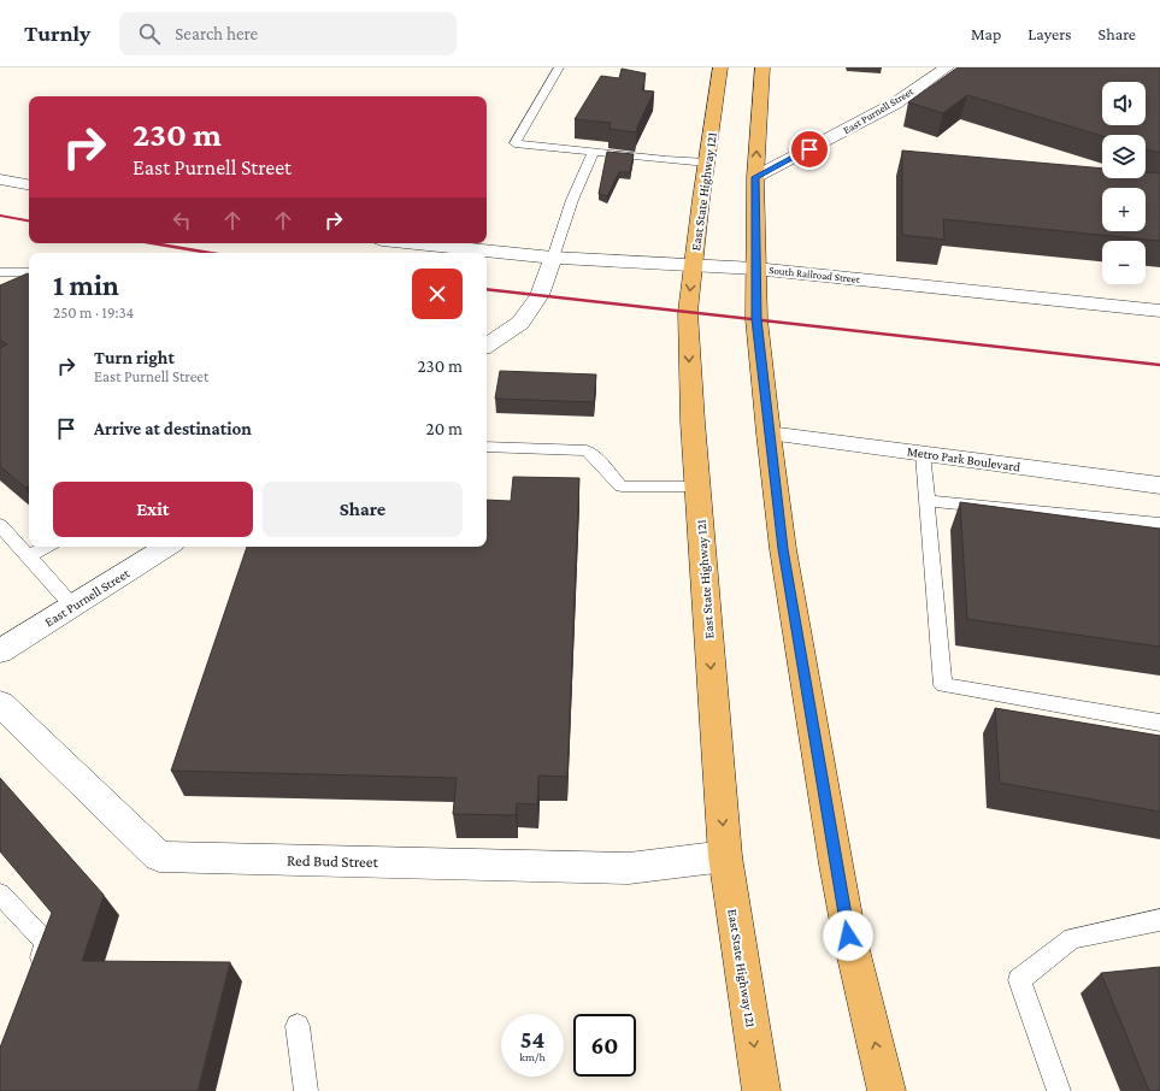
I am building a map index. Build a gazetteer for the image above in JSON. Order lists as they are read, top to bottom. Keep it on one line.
{"streets":{"main road":["East State Highway 121"],"street":["East Purnell Street","South Railroad Street","Metro Park Boulevard","Red Bud Street"]},"crossings":[["East State Highway 121","South Railroad Street"],["East State Highway 121","Red Bud Street"]],"page":{"header":"Turnly","search":"Search here","nav":["Map","Layers","Share"],"map_buttons":["+","−"],"turn":["230 m","East Purnell Street"],"heading":["1 min","250 m · 19:34"],"list":[{"name":"Turn right","note":"East Purnell Street","value":"230 m"},{"name":"Arrive at destination","value":"20 m"}],"buttons":["Exit","Share"],"speed":"54 km/h","limit":"60"}}
